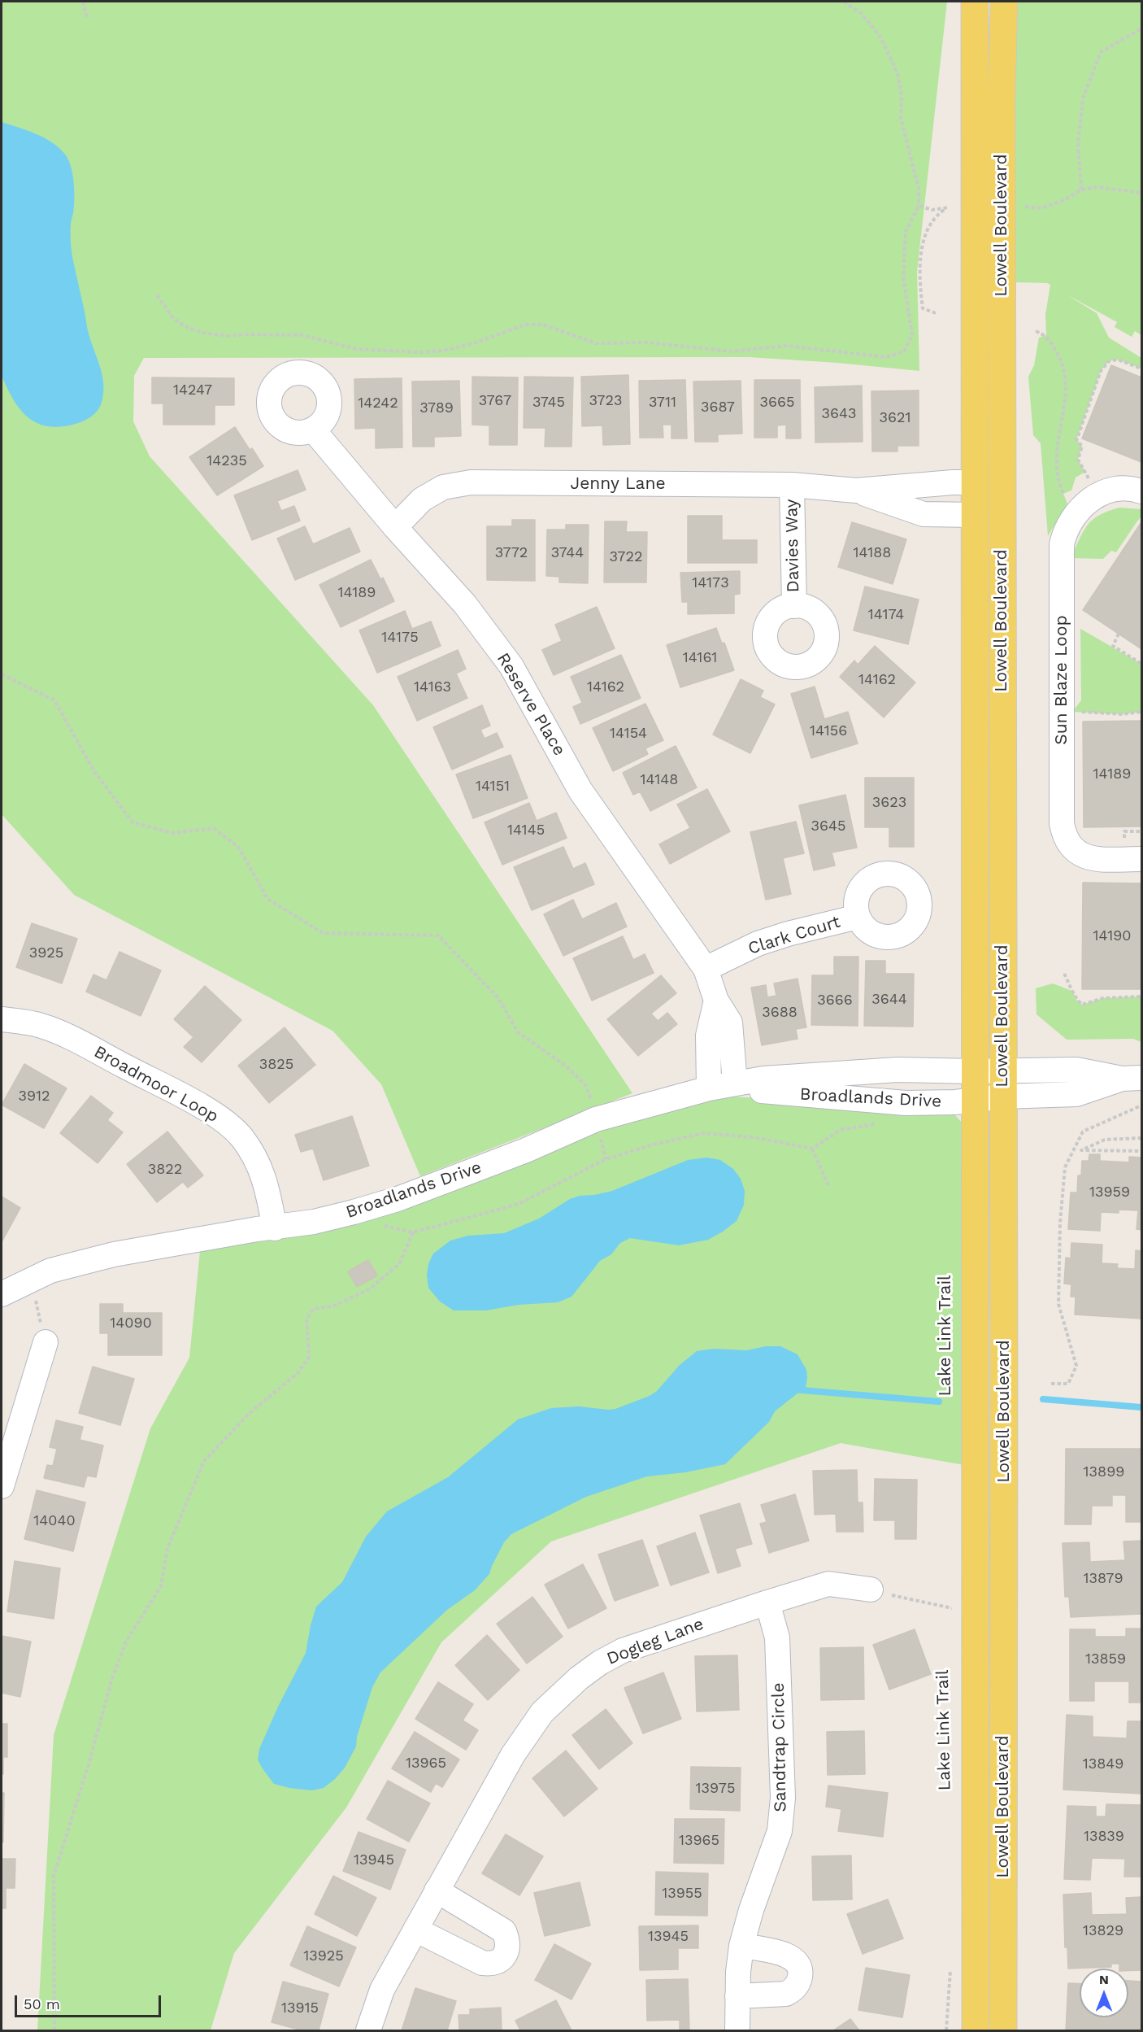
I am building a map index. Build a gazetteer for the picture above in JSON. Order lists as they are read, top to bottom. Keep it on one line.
{"streets":{"main road":["Lowell Boulevard"],"street":["Jenny Lane","Davies Way","Sun Blaze Loop","Reserve Place","Clark Court","Broadmoor Loop","Broadlands Drive","Dogleg Lane","Sandtrap Circle"]},"crossings":[["Lowell Boulevard","Jenny Lane"],["Lowell Boulevard","Broadlands Drive"],["Jenny Lane","Davies Way"],["Jenny Lane","Reserve Place"],["Reserve Place","Clark Court"],["Reserve Place","Broadlands Drive"],["Broadmoor Loop","Broadlands Drive"],["Dogleg Lane","Sandtrap Circle"]],"house_numbers":["14247","3767","3723","3745","3711","3665","14242","3687","3789","3643","3621","14235","3772","3744","14188","3722","14173","14189","14174","14175","14161","14162","14163","14162","14156","14154","14189","14148","14151","3623","3645","14145","14190","3925","3644","3666","3688","3825","3912","3822","13959","14090","13899","14040","13879","13859","13965","13849","13975","13839","13965","13945","13955","13829","13945","13925","13915"],"scale_bar":"50 m","north":"top"}
